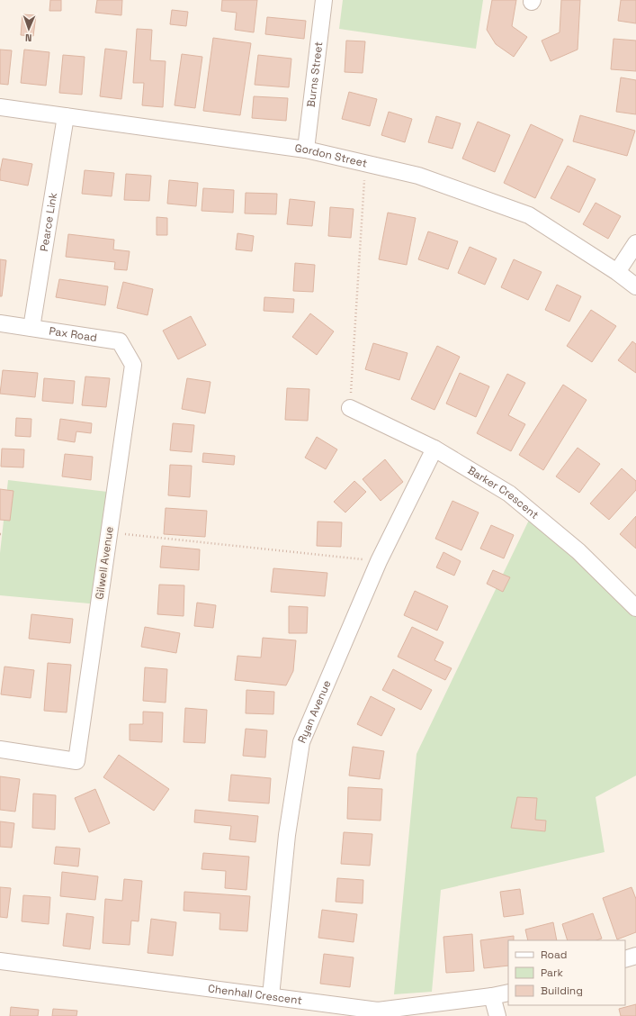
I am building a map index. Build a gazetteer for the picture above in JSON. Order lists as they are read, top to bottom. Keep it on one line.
{"streets":{"street":["Burns Street","Gordon Street","Pearce Link","Pax Road","Barker Crescent","Gilwell Avenue","Ryan Avenue","Chenhall Crescent"]},"crossings":[["Burns Street","Gordon Street"],["Gordon Street","Pearce Link"],["Pearce Link","Pax Road"],["Pax Road","Gilwell Avenue"],["Barker Crescent","Ryan Avenue"],["Ryan Avenue","Chenhall Crescent"]],"legend":["Road","Park","Building"],"north":"bottom"}
